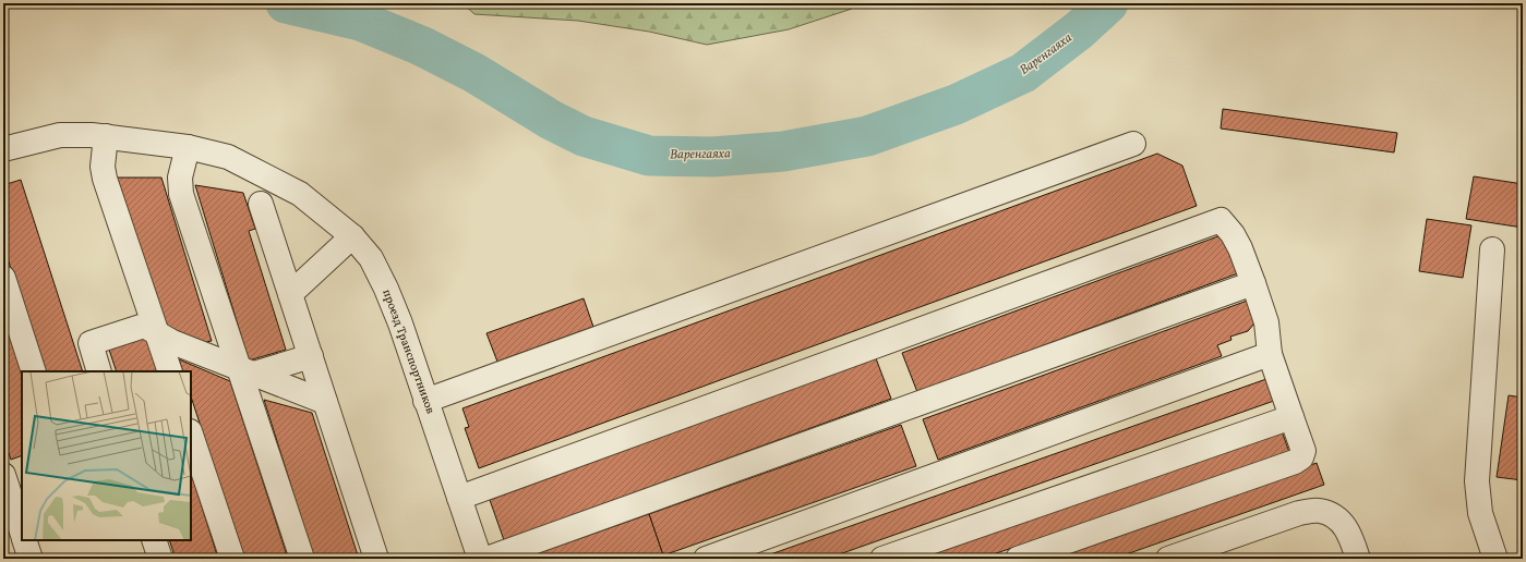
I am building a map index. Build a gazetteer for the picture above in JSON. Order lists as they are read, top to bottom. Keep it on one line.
{"streets":{"street":["проезд Транспортников"]},"water":["Варенгаяха"]}
